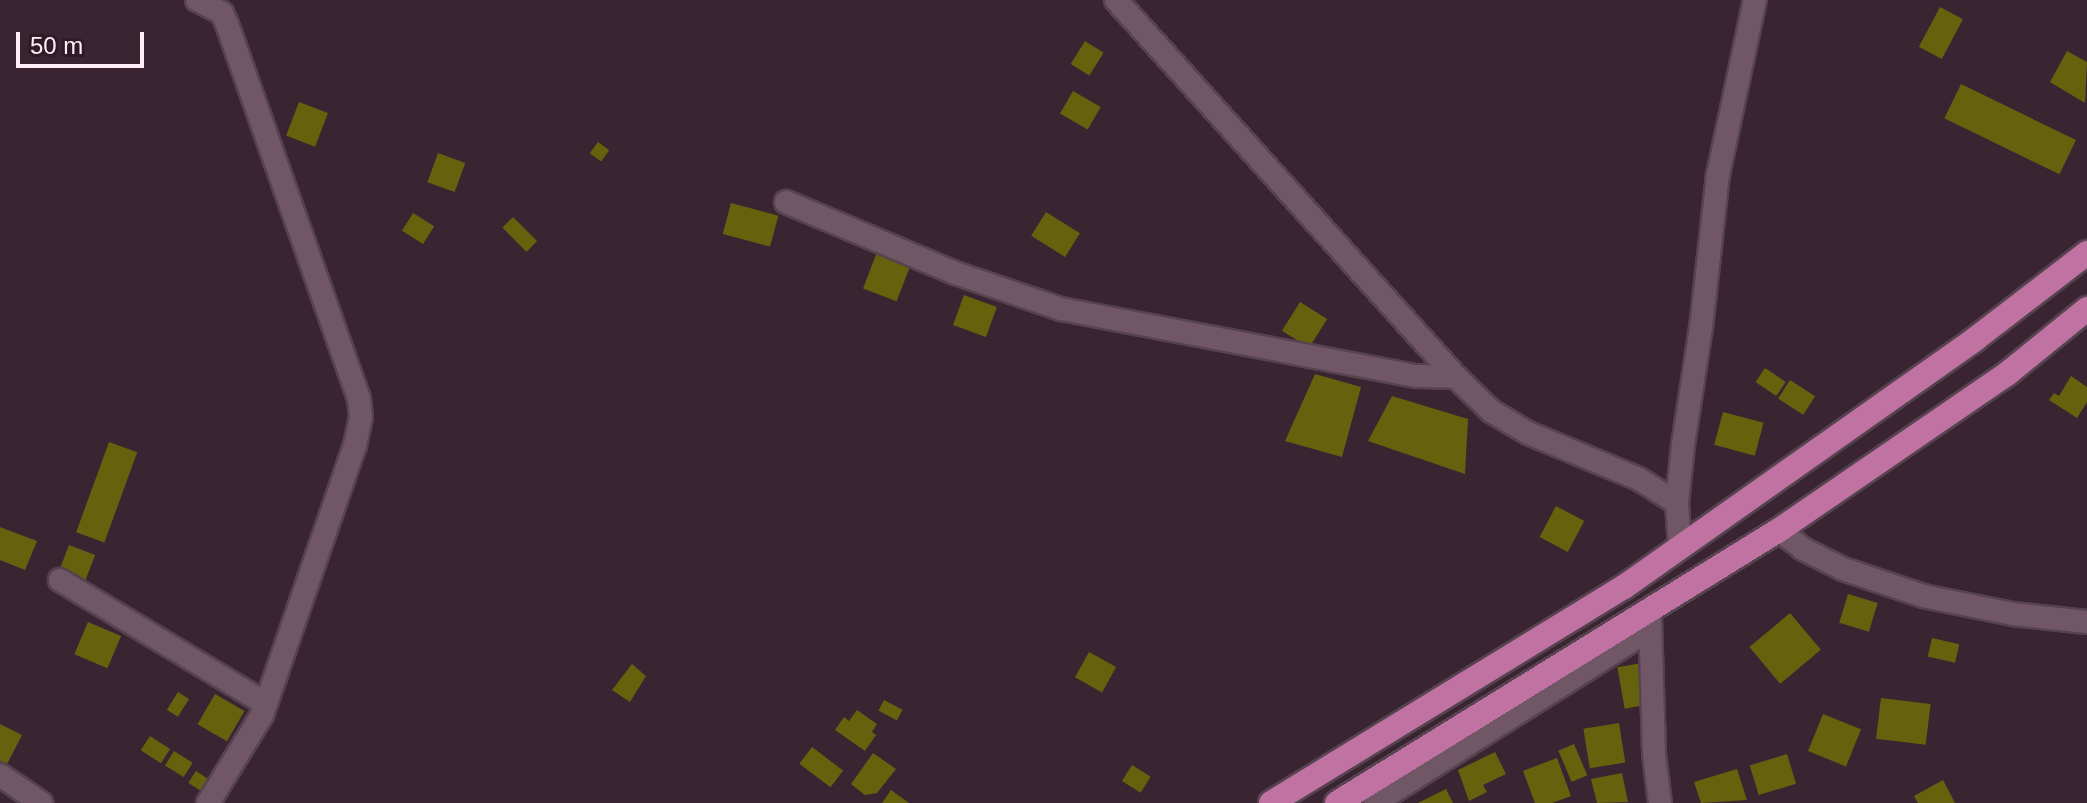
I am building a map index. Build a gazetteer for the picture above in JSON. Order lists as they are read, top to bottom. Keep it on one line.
{"scale_bar":"50 m"}
